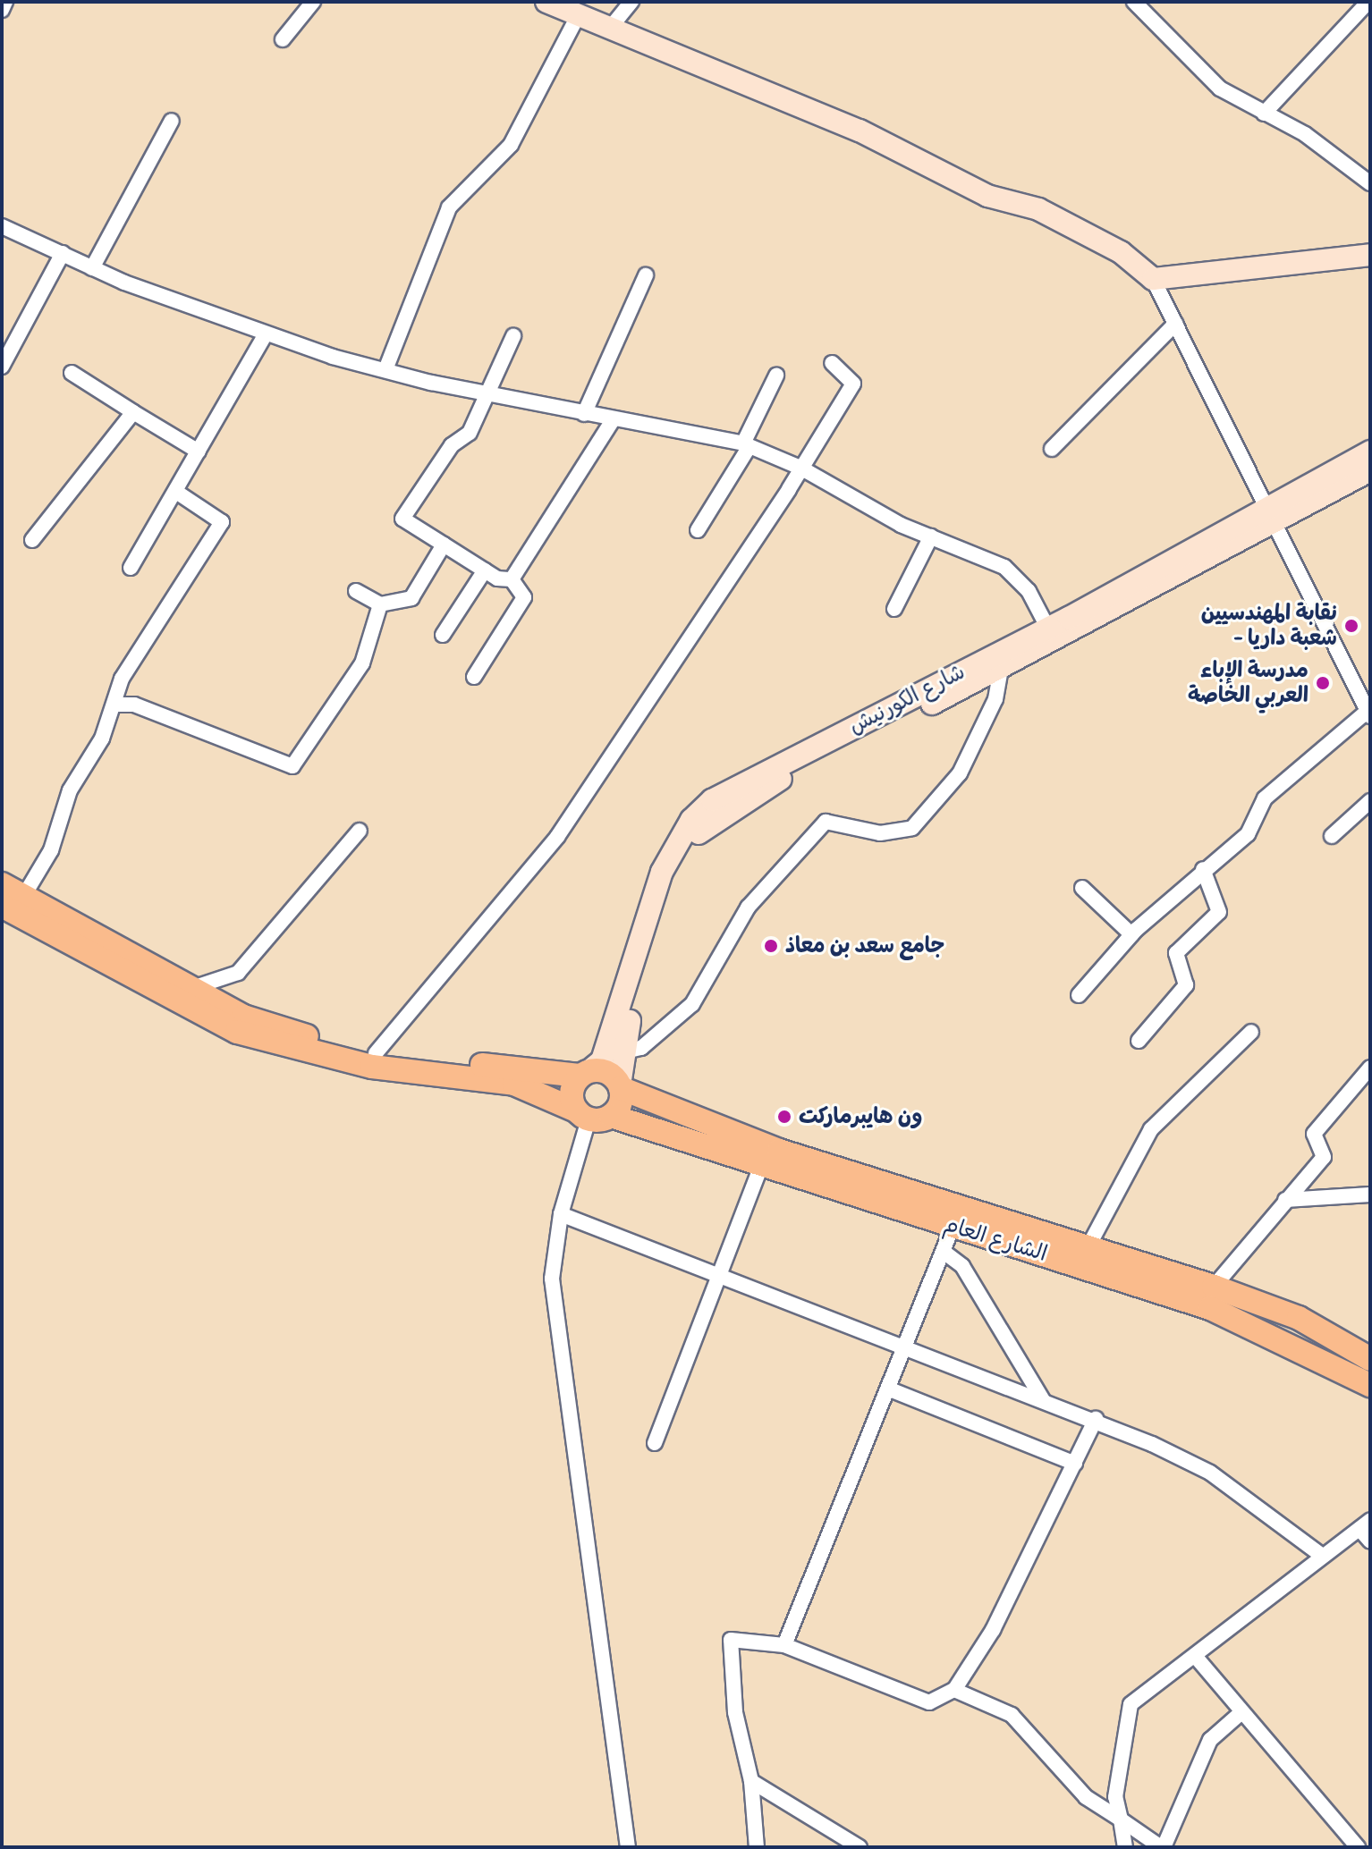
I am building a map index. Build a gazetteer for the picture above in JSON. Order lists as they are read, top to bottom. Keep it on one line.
{"streets":{"main road":["شارع الكورنيش","الشارع العام"]},"crossings":[["شارع الكورنيش","الشارع العام"]],"places":["نقابة المهندسيين - شعبة داريا","مدرسة الإباء العربي الخاصة","جامع سعد بن معاذ","ون هايبرماركت"]}
